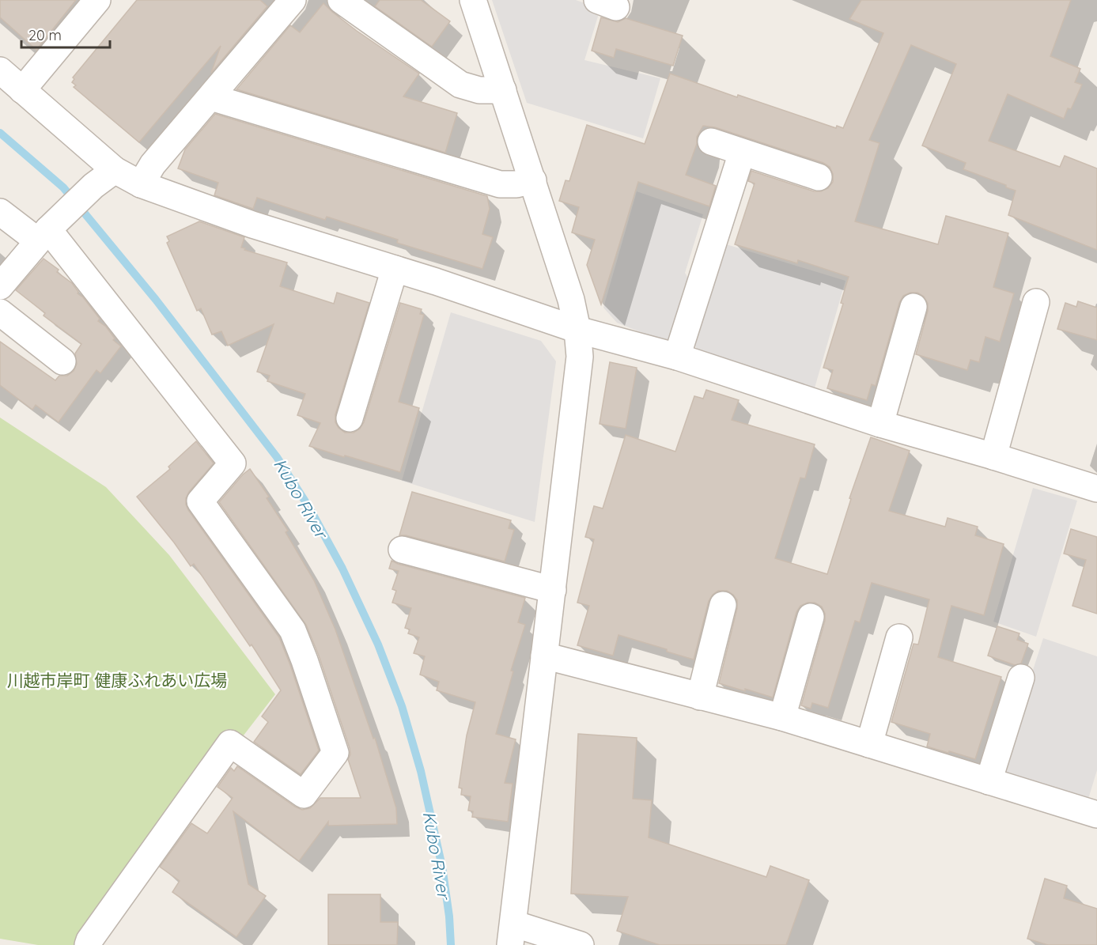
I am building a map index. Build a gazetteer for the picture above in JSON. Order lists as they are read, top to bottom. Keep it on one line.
{"water":["Kubo River"],"parks":["川越市岸町 健康ふれあい広場"],"scale_bar":"20 m"}
